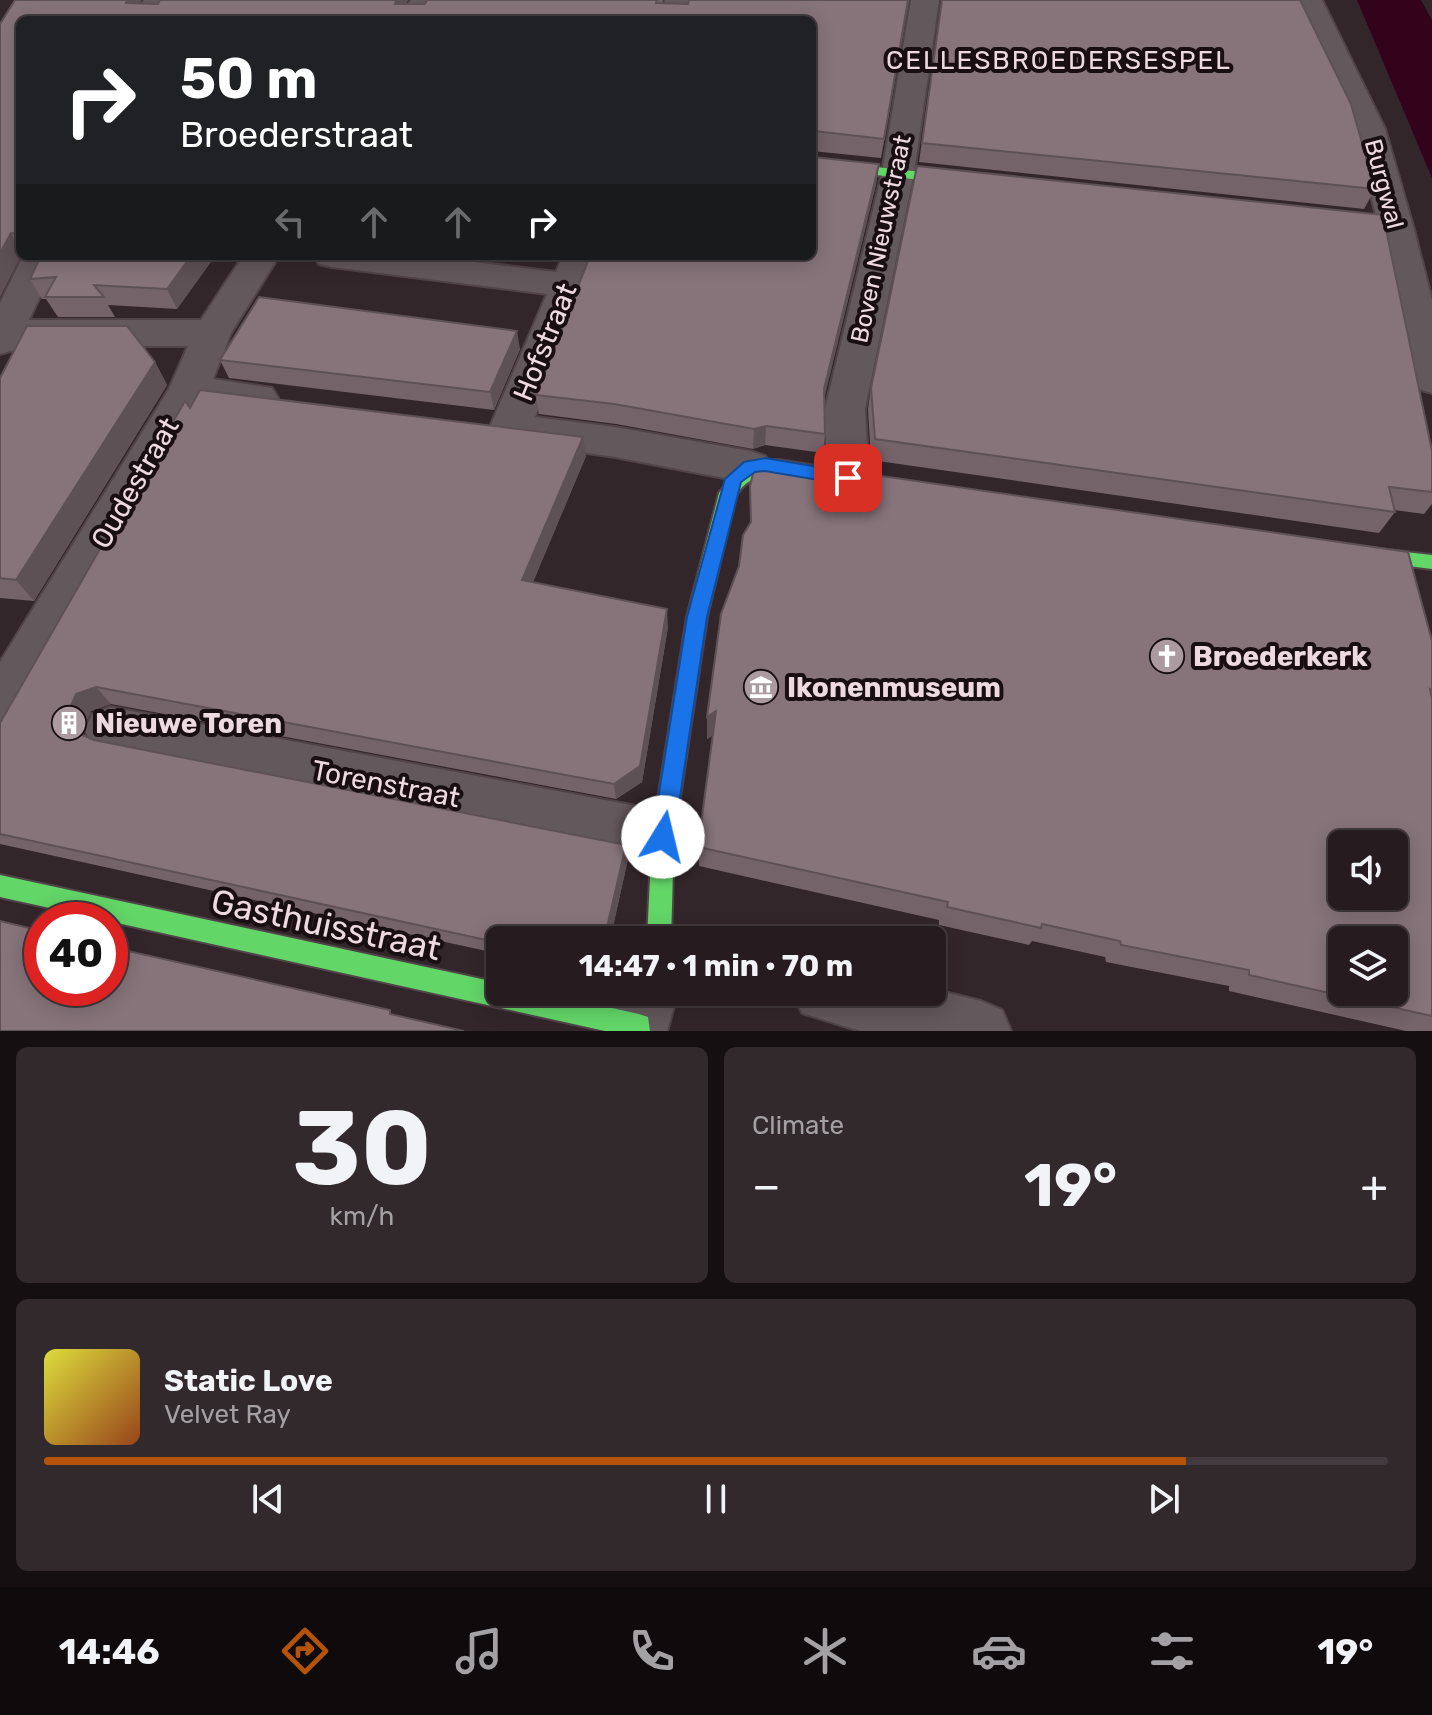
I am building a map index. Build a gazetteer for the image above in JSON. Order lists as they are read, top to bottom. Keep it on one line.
{"streets":{"street":["Burgwal","Boven Nieuwstraat","Hofstraat","Oudestraat","Torenstraat","Gasthuisstraat"]},"districts":["CELLESBROEDERSESPEL"],"places":{"church":["Broederkerk"],"museum":["Ikonenmuseum"],"building":["Nieuwe Toren"]},"page":{"turn":["50 m","Broederstraat"],"limit":"40","trip":"14:47 · 1 min · 70 m","tile":[["30","km/h"],"Climate"],"heat":["−","19°","+"],"song":["Static Love","Velvet Ray"],"tabs":["14:46","19°"]}}
